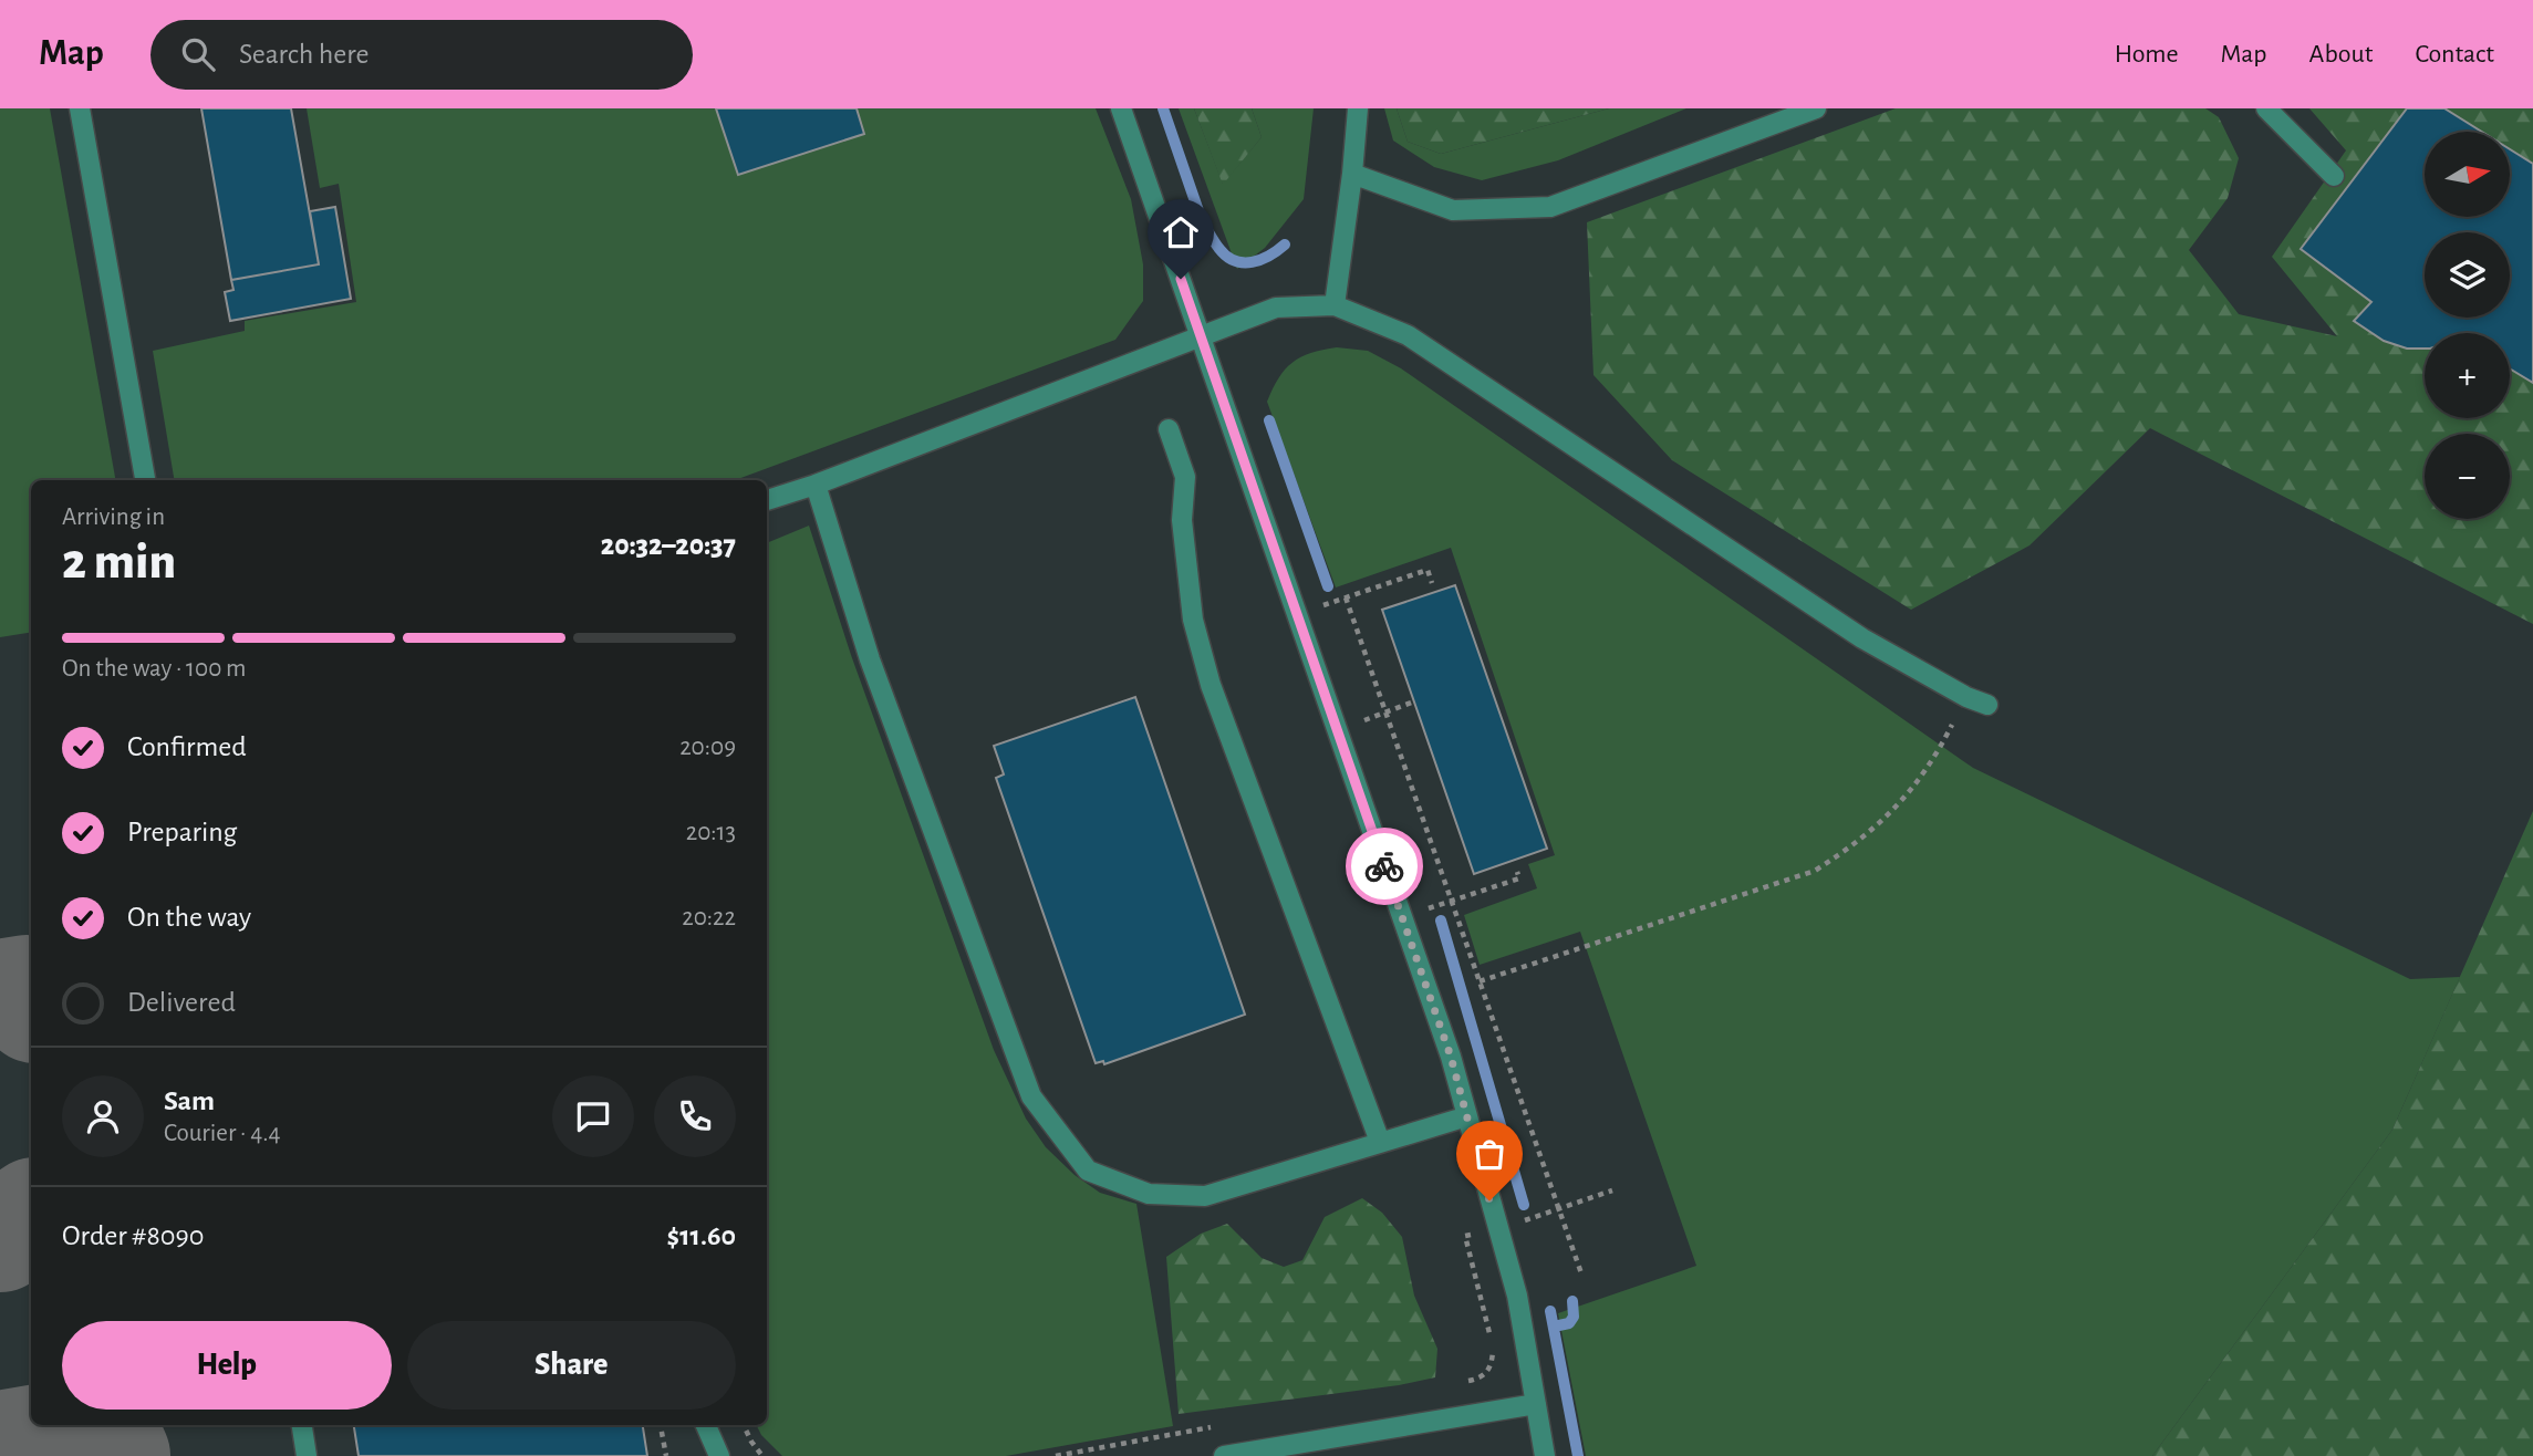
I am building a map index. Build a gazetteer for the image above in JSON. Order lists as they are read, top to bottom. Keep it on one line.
{"north":"right","page":{"header":"Map","search":"Search here","nav":["Home","Map","About","Contact"],"map_buttons":["+","−"],"heading":["2 min","Arriving in","20:32–20:37"],"panel":["Sam","Courier · 4.4","Order #8090","$11.60"],"bar":"On the way · 100 m","list":[["Confirmed","20:09"],["Preparing","20:13"],["On the way","20:22"],"Delivered"],"buttons":["Help","Share"]}}
